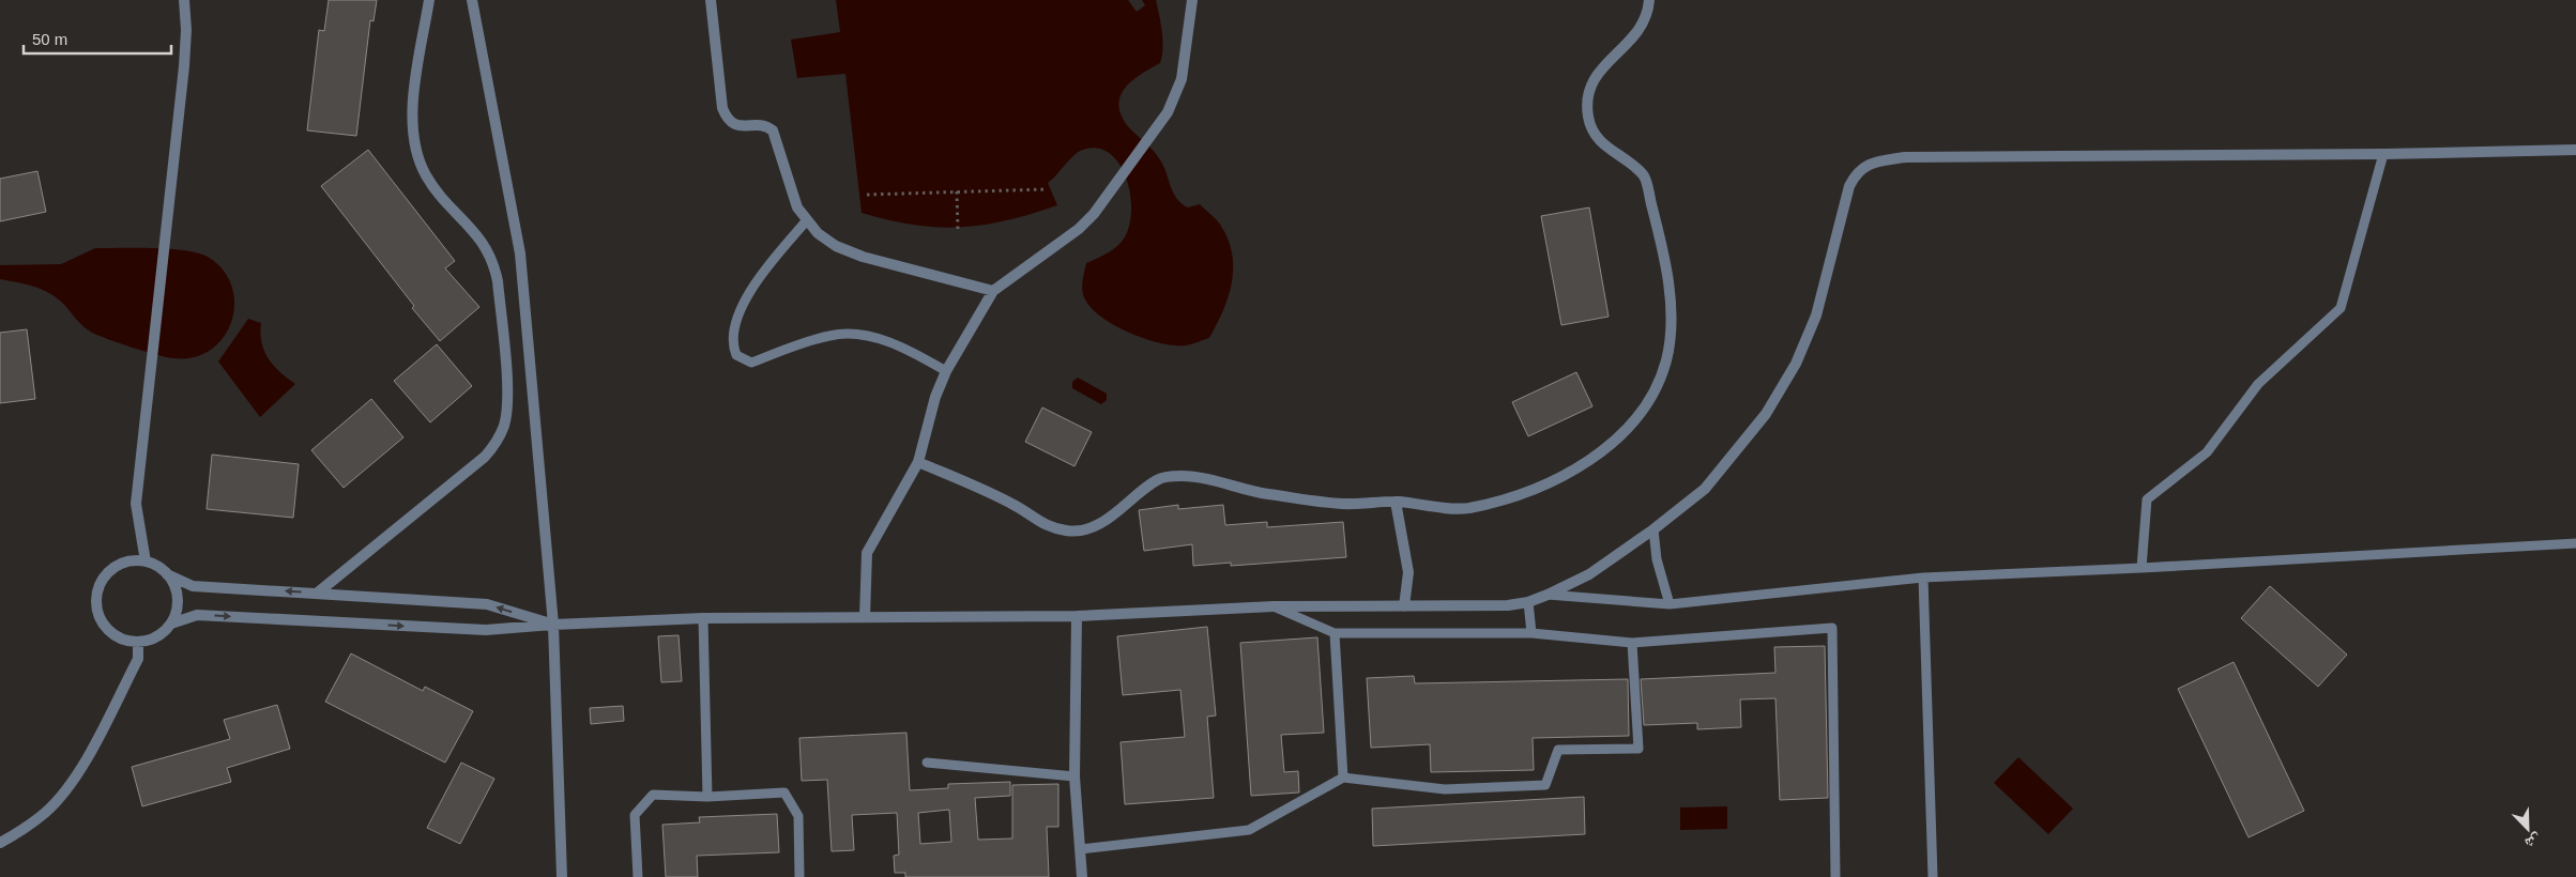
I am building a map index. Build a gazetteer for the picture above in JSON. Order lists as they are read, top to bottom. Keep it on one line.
{"scale_bar":"50 m","north":"bottom right"}
